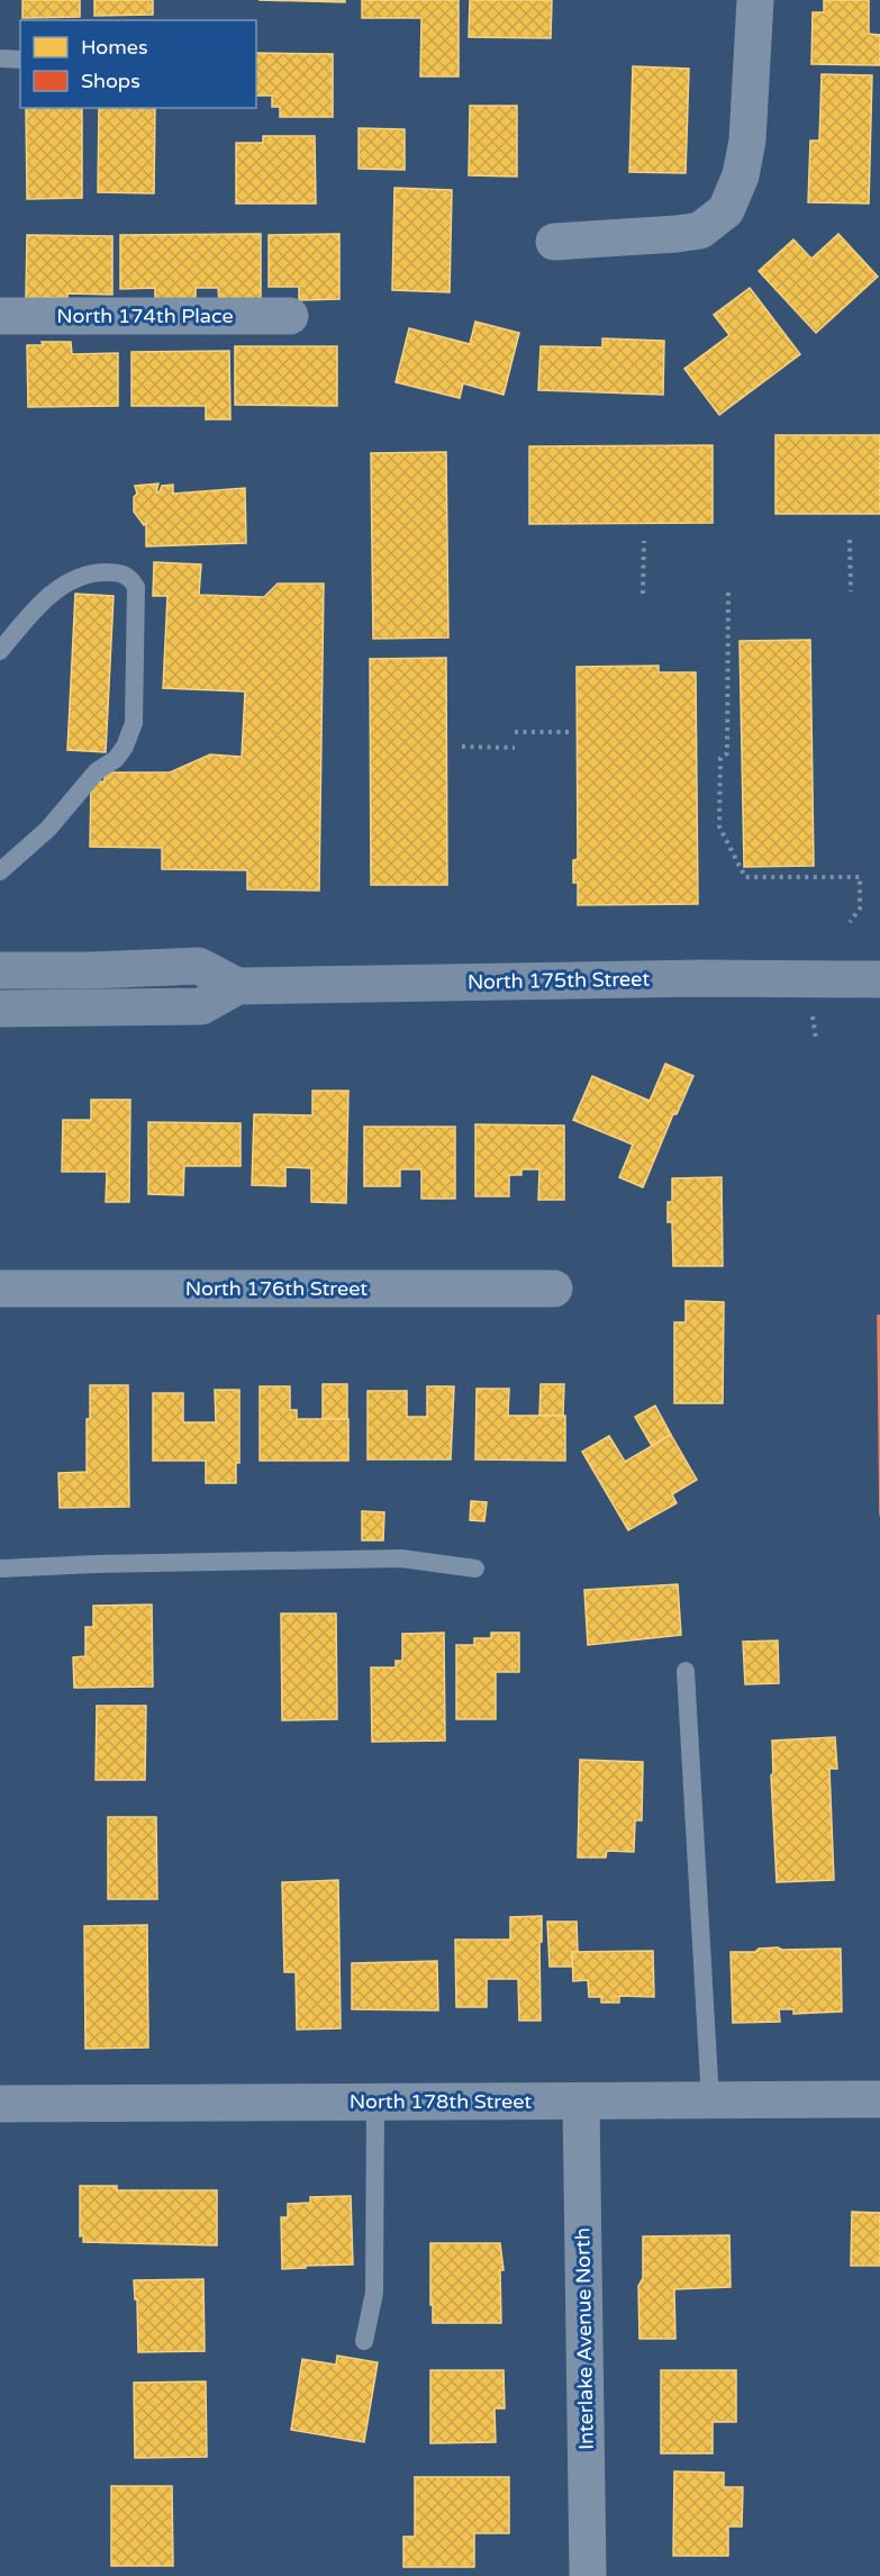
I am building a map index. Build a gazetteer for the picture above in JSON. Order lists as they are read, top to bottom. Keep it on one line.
{"streets":{"main road":["North 175th Street"],"street":["North 174th Place","North 176th Street","North 178th Street","Interlake Avenue North"]},"crossings":[["North 178th Street","Interlake Avenue North"]],"legend":["Homes","Shops"]}
